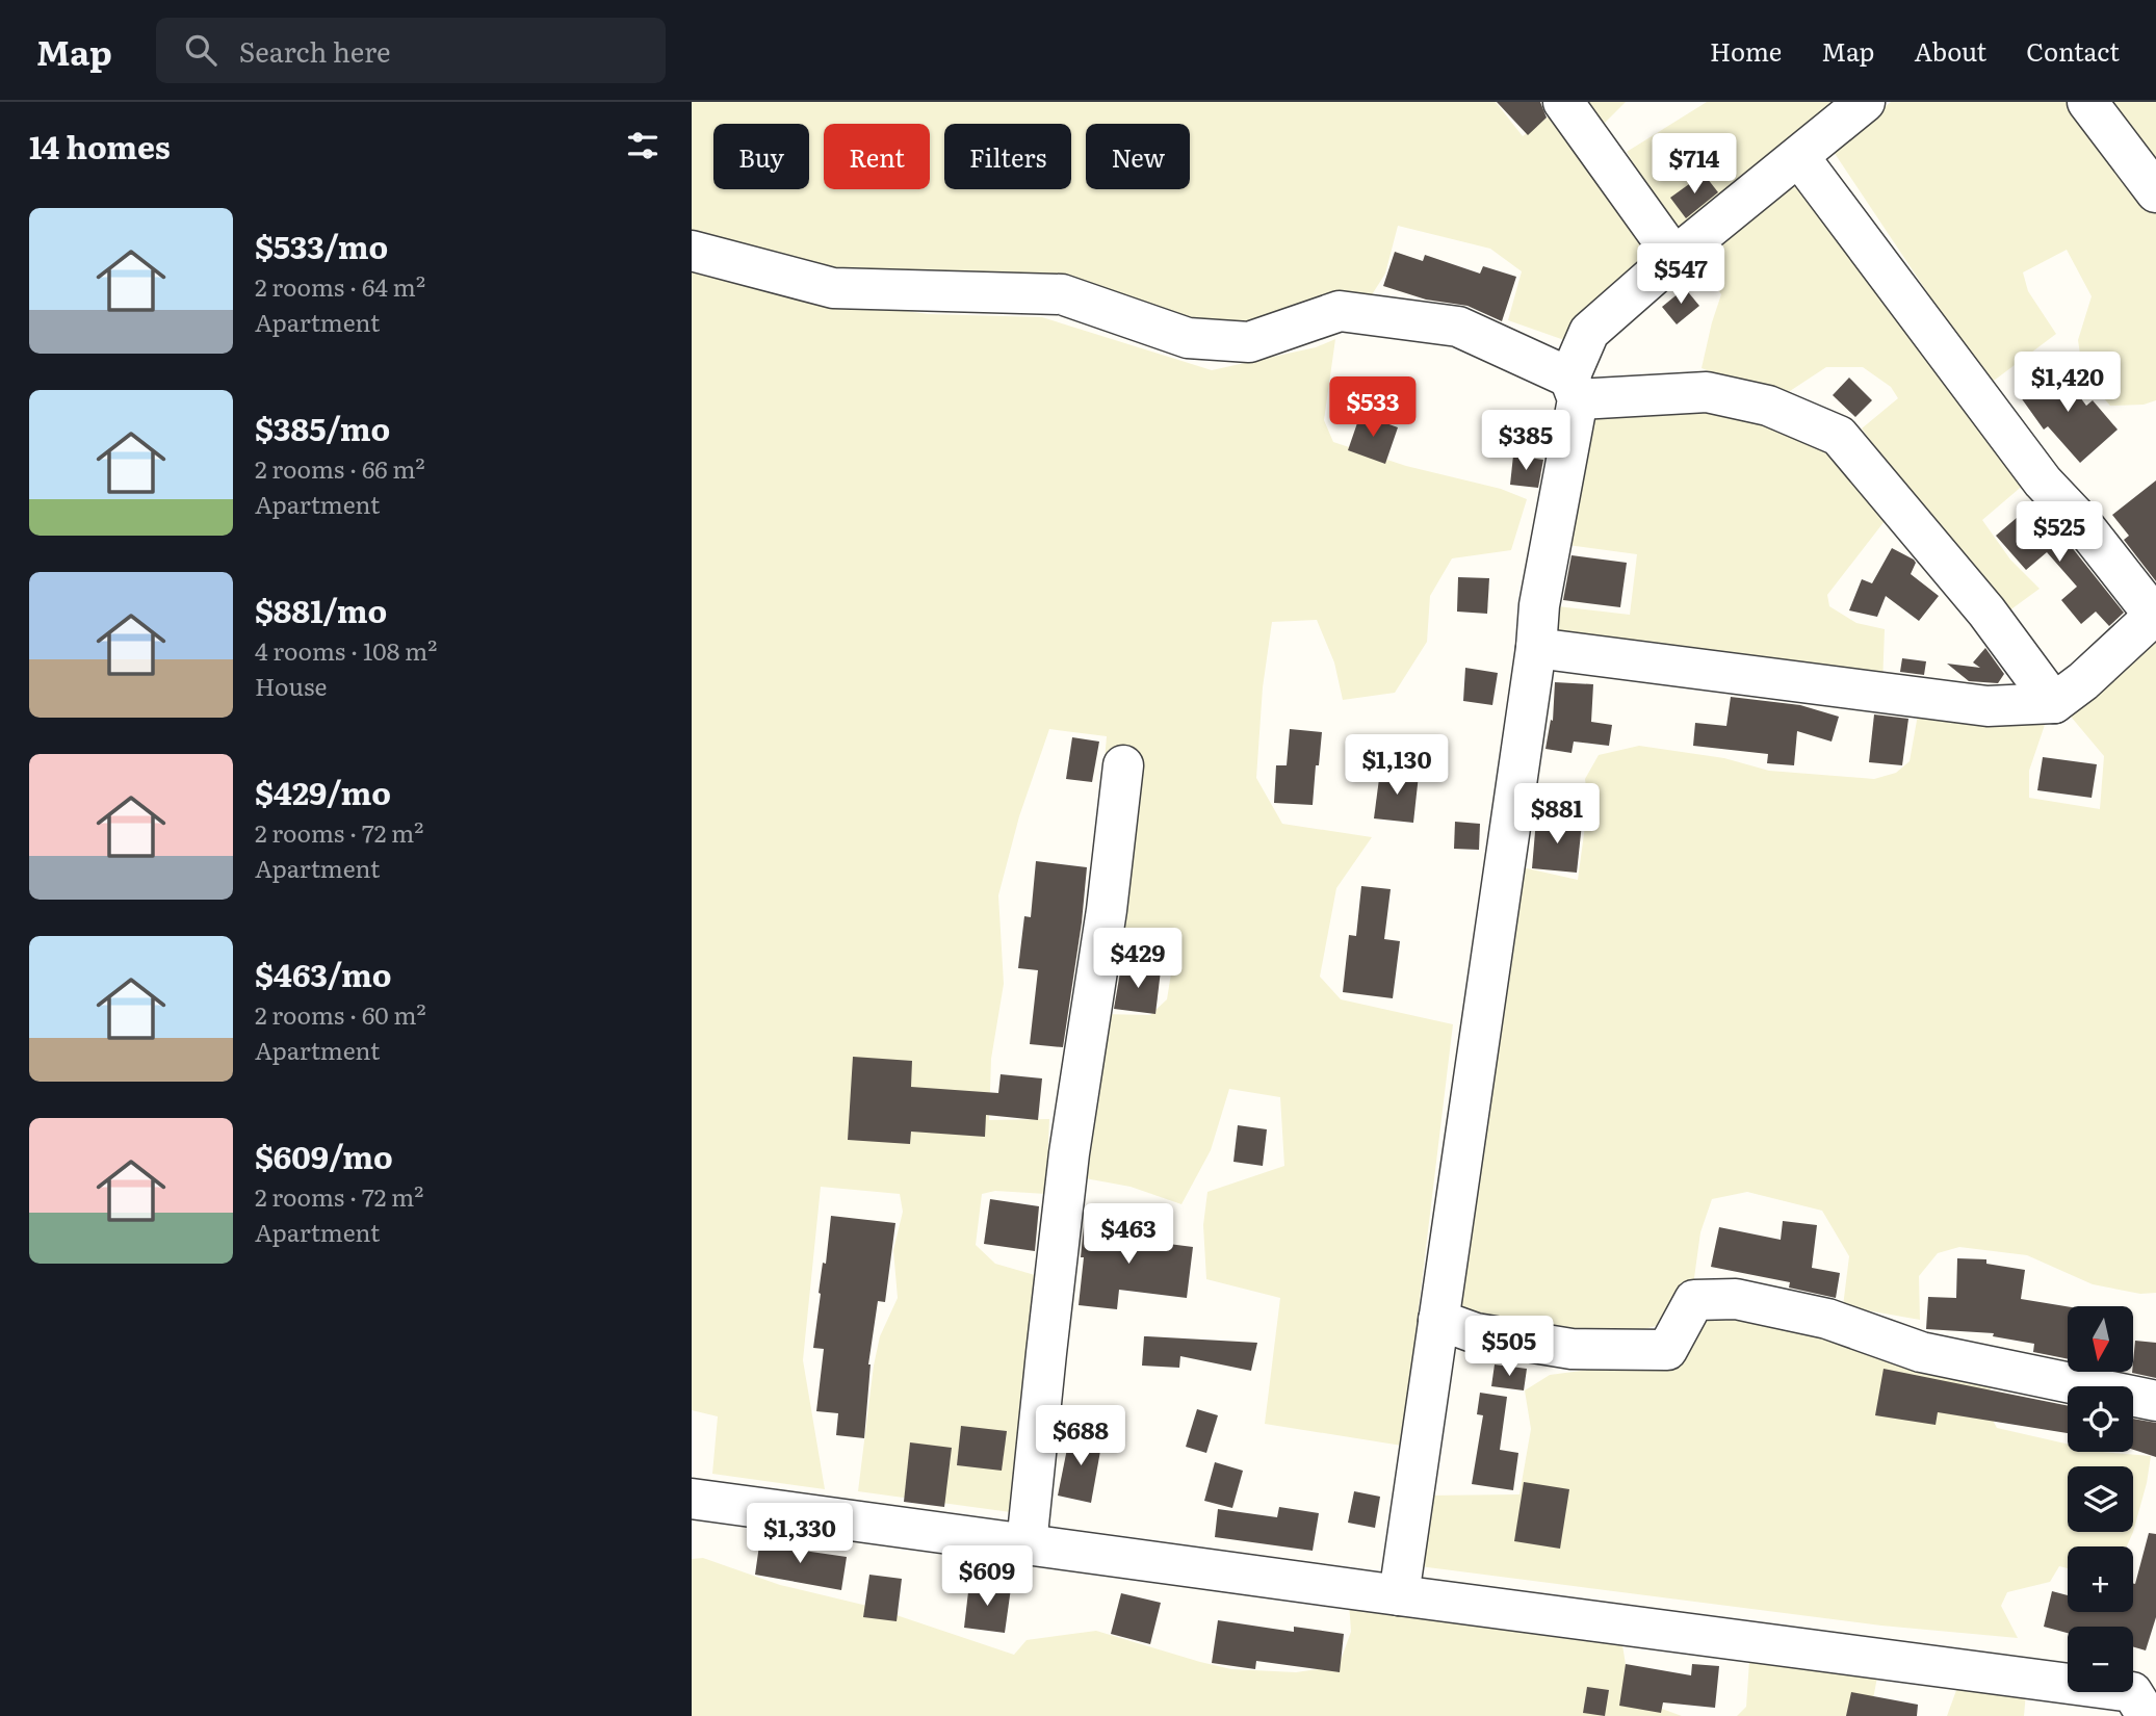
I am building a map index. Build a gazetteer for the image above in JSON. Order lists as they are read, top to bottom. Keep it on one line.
{"north":"bottom","page":{"header":"Map","search":"Search here","nav":["Home","Map","About","Contact"],"heading":"14 homes","chip":["Buy","Rent","Filters","New"],"price":["$714","$547","$1,420","$533","$385","$525","$1,130","$881","$429","$463","$505","$688","$1,330","$609"],"list":[{"name":"$533/mo","note":"2 rooms · 64 m² · Apartment"},{"name":"$385/mo","note":"2 rooms · 66 m² · Apartment"},{"name":"$881/mo","note":"4 rooms · 108 m² · House"},{"name":"$429/mo","note":"2 rooms · 72 m² · Apartment"},{"name":"$463/mo","note":"2 rooms · 60 m² · Apartment"},{"name":"$609/mo","note":"2 rooms · 72 m² · Apartment"}],"map_buttons":["+","−"]}}
